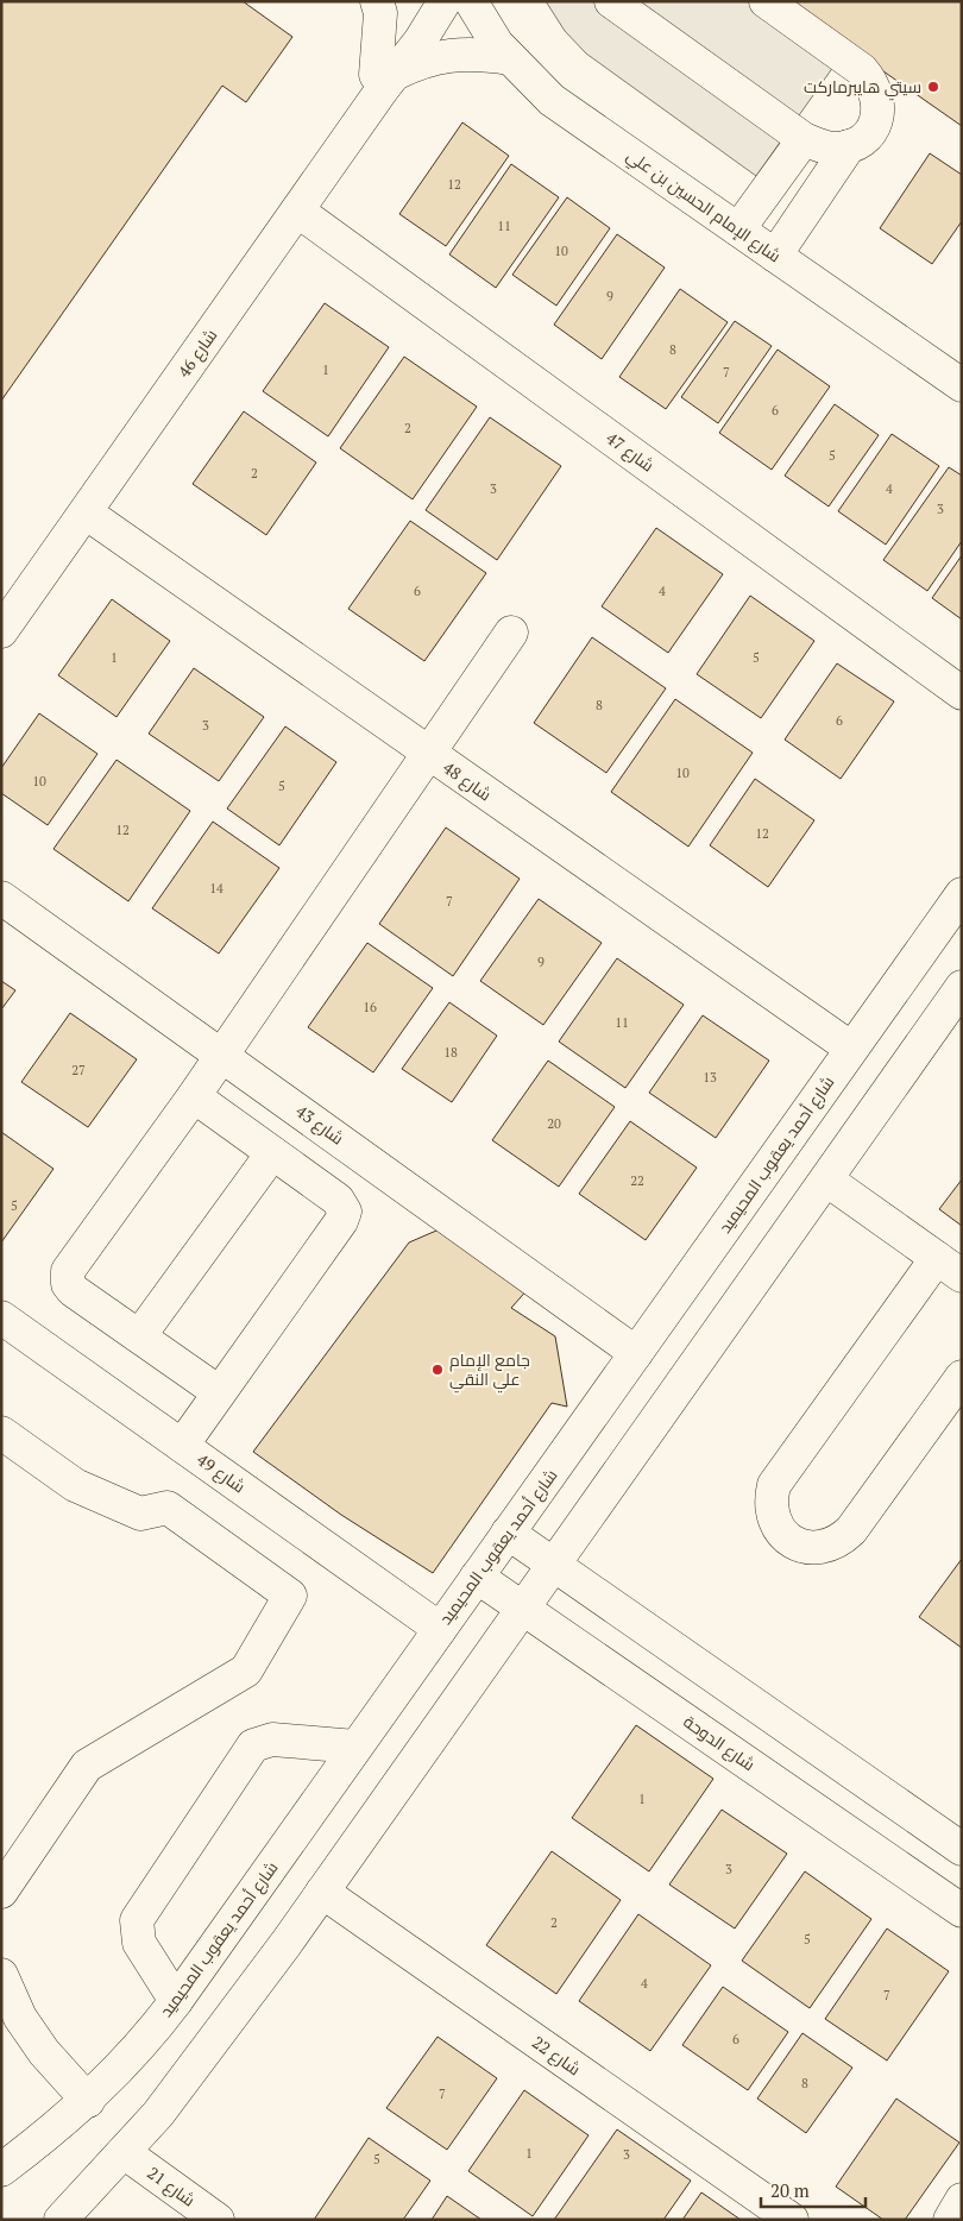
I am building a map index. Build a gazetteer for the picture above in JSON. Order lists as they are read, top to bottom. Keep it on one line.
{"streets":{"street":["شارع الإمام الحسين بن علي","شارع 46","شارع 47","شارع 48","شارع 43","شارع أحمد يعقوب المحيميد","شارع 49","شارع الدوحة","شارع 22","شارع 21"]},"crossings":[["شارع الإمام الحسين بن علي","شارع 46"],["شارع 46","شارع 47"],["شارع 46","شارع 48"],["شارع 48","شارع أحمد يعقوب المحيميد"],["شارع 43","شارع أحمد يعقوب المحيميد"],["شارع أحمد يعقوب المحيميد","شارع 49"],["شارع أحمد يعقوب المحيميد","شارع الدوحة"]],"places":["سيتي هايبرماركت","جامع الإمام علي النقي"],"house_numbers":["12","11","10","9","8","1","7","6","2","5","2","3","4","3","6","4","1","5","8","6","3","10","10","5","12","12","14","7","9","16","11","18","27","13","20","22","5","1","3","2","5","4","7","6","8","7","1","3","5"],"scale_bar":"20 m"}
